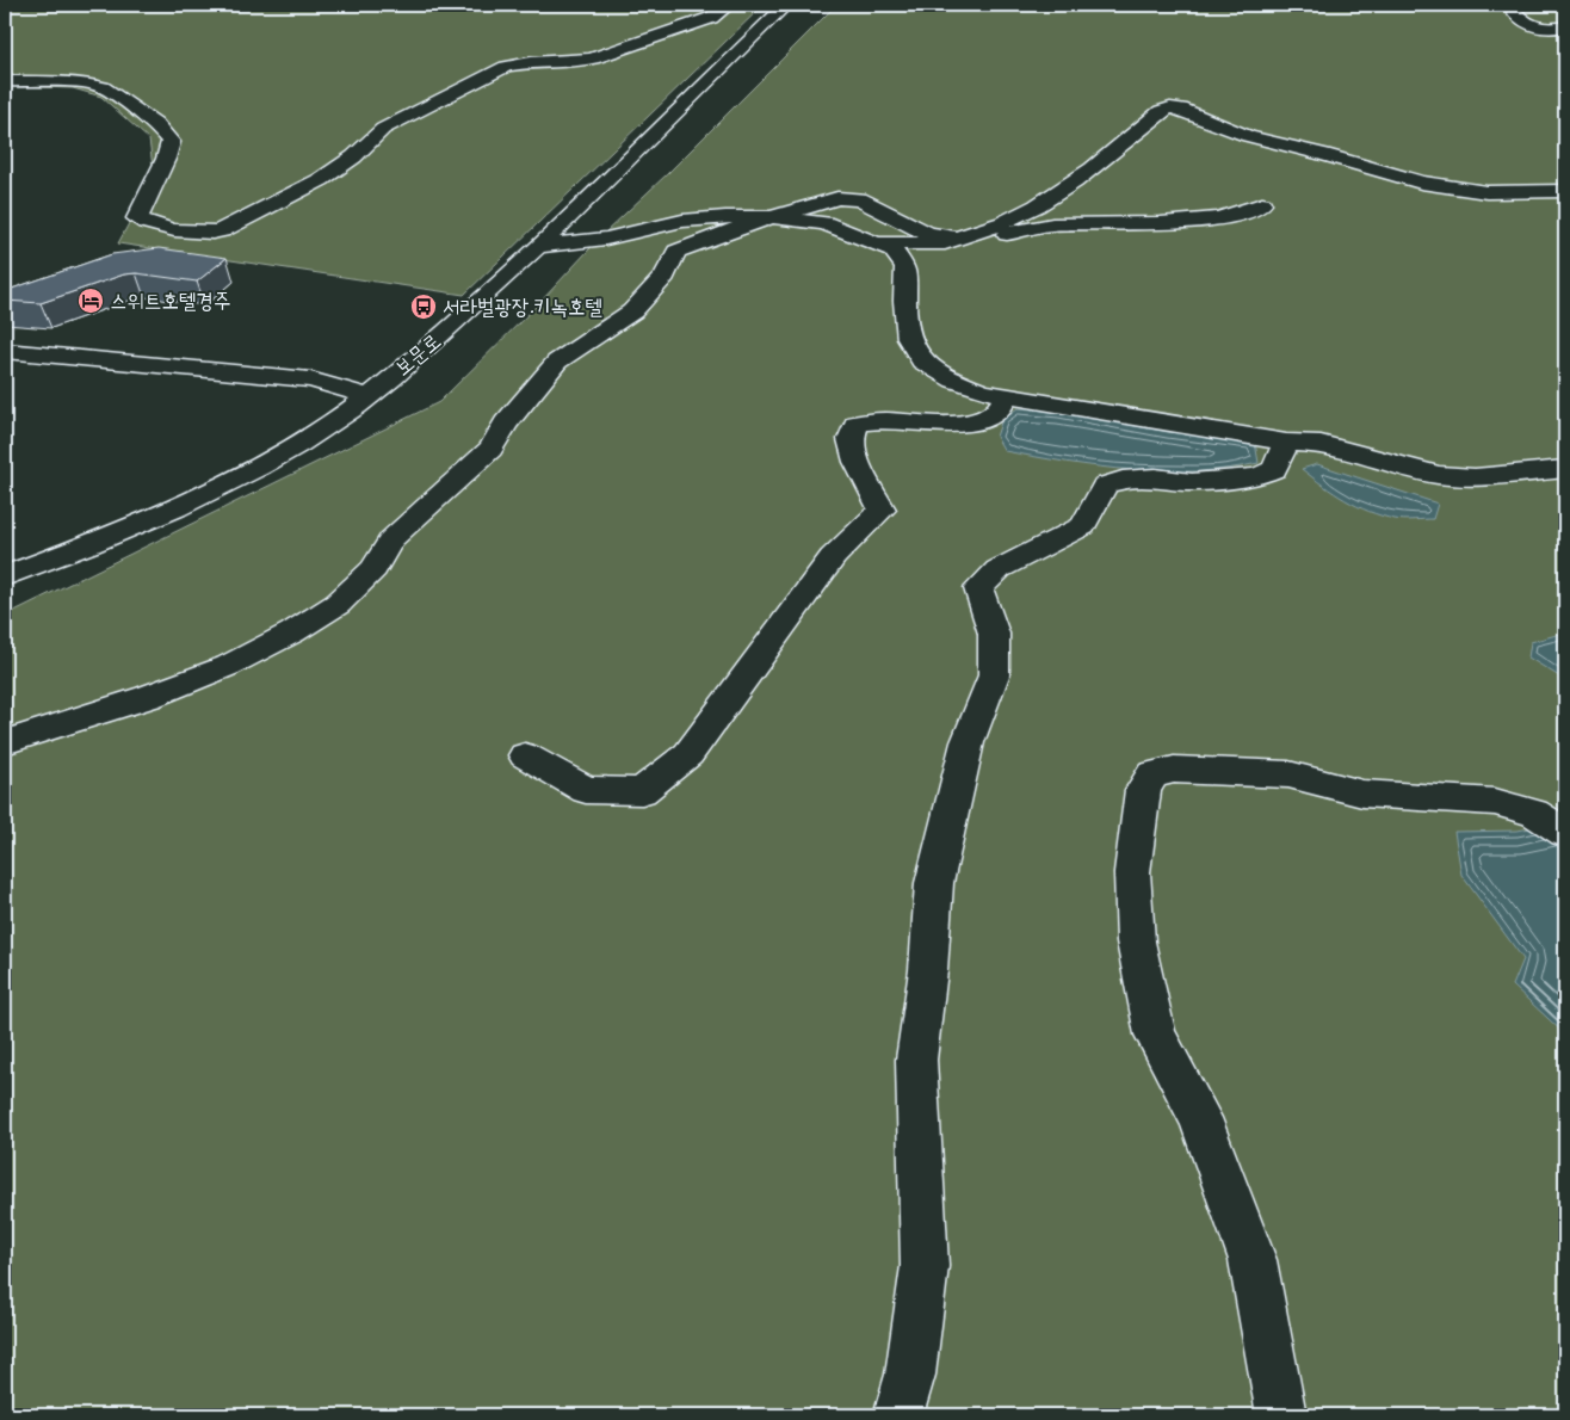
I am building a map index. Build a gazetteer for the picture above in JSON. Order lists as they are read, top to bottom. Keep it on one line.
{"streets":{"street":["보문로"]},"places":{"hotel":["스위트호텔경주"],"bus stop":["서라벌광장.키녹호텔"]}}
